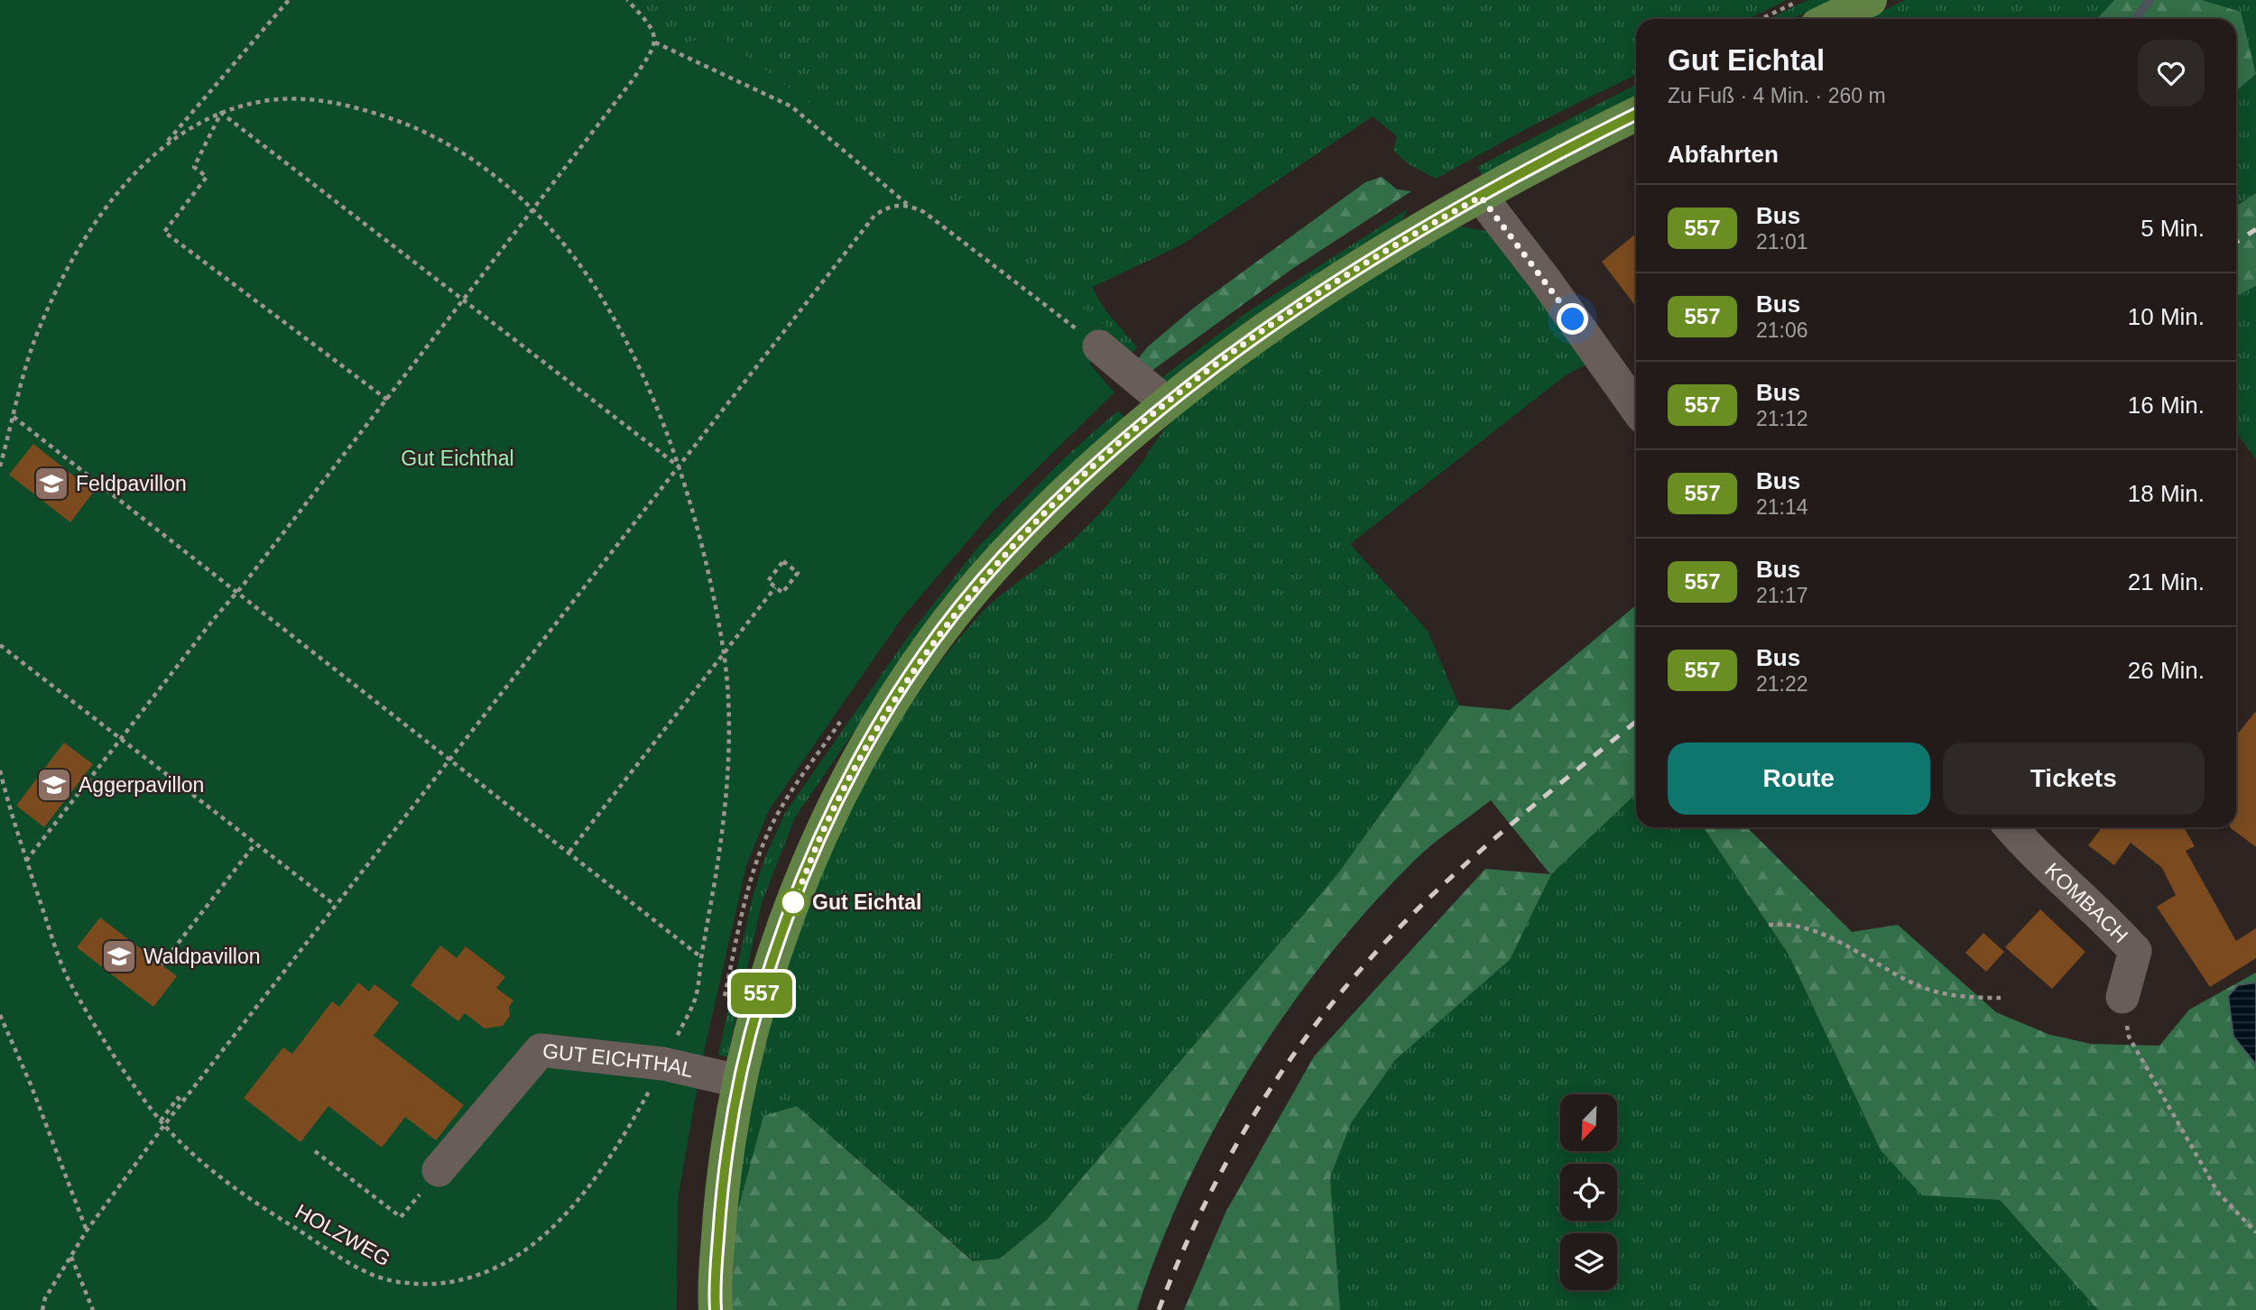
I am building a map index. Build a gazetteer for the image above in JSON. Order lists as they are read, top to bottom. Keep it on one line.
{"streets":{"street":["KOMBACH","GUT EICHTHAL"],"path":["HOLZWEG"]},"crossings":[["GUT EICHTHAL","HOLZWEG"]],"parks":["Gut Eichthal"],"places":{"school or university":["Feldpavillon","Aggerpavillon","Waldpavillon"],"other":["Gut Eichtal"]},"lines":["bus line 557"],"north":"bottom left","page":{"on_map":"557","heading":[["Gut Eichtal","Zu Fuß · 4 Min. · 260 m"],"Abfahrten"],"list":[{"mark":"557","name":"Bus","note":"21:01","value":"5 Min."},{"mark":"557","name":"Bus","note":"21:06","value":"10 Min."},{"mark":"557","name":"Bus","note":"21:12","value":"16 Min."},{"mark":"557","name":"Bus","note":"21:14","value":"18 Min."},{"mark":"557","name":"Bus","note":"21:17","value":"21 Min."},{"mark":"557","name":"Bus","note":"21:22","value":"26 Min."}],"buttons":["Route","Tickets"]}}
